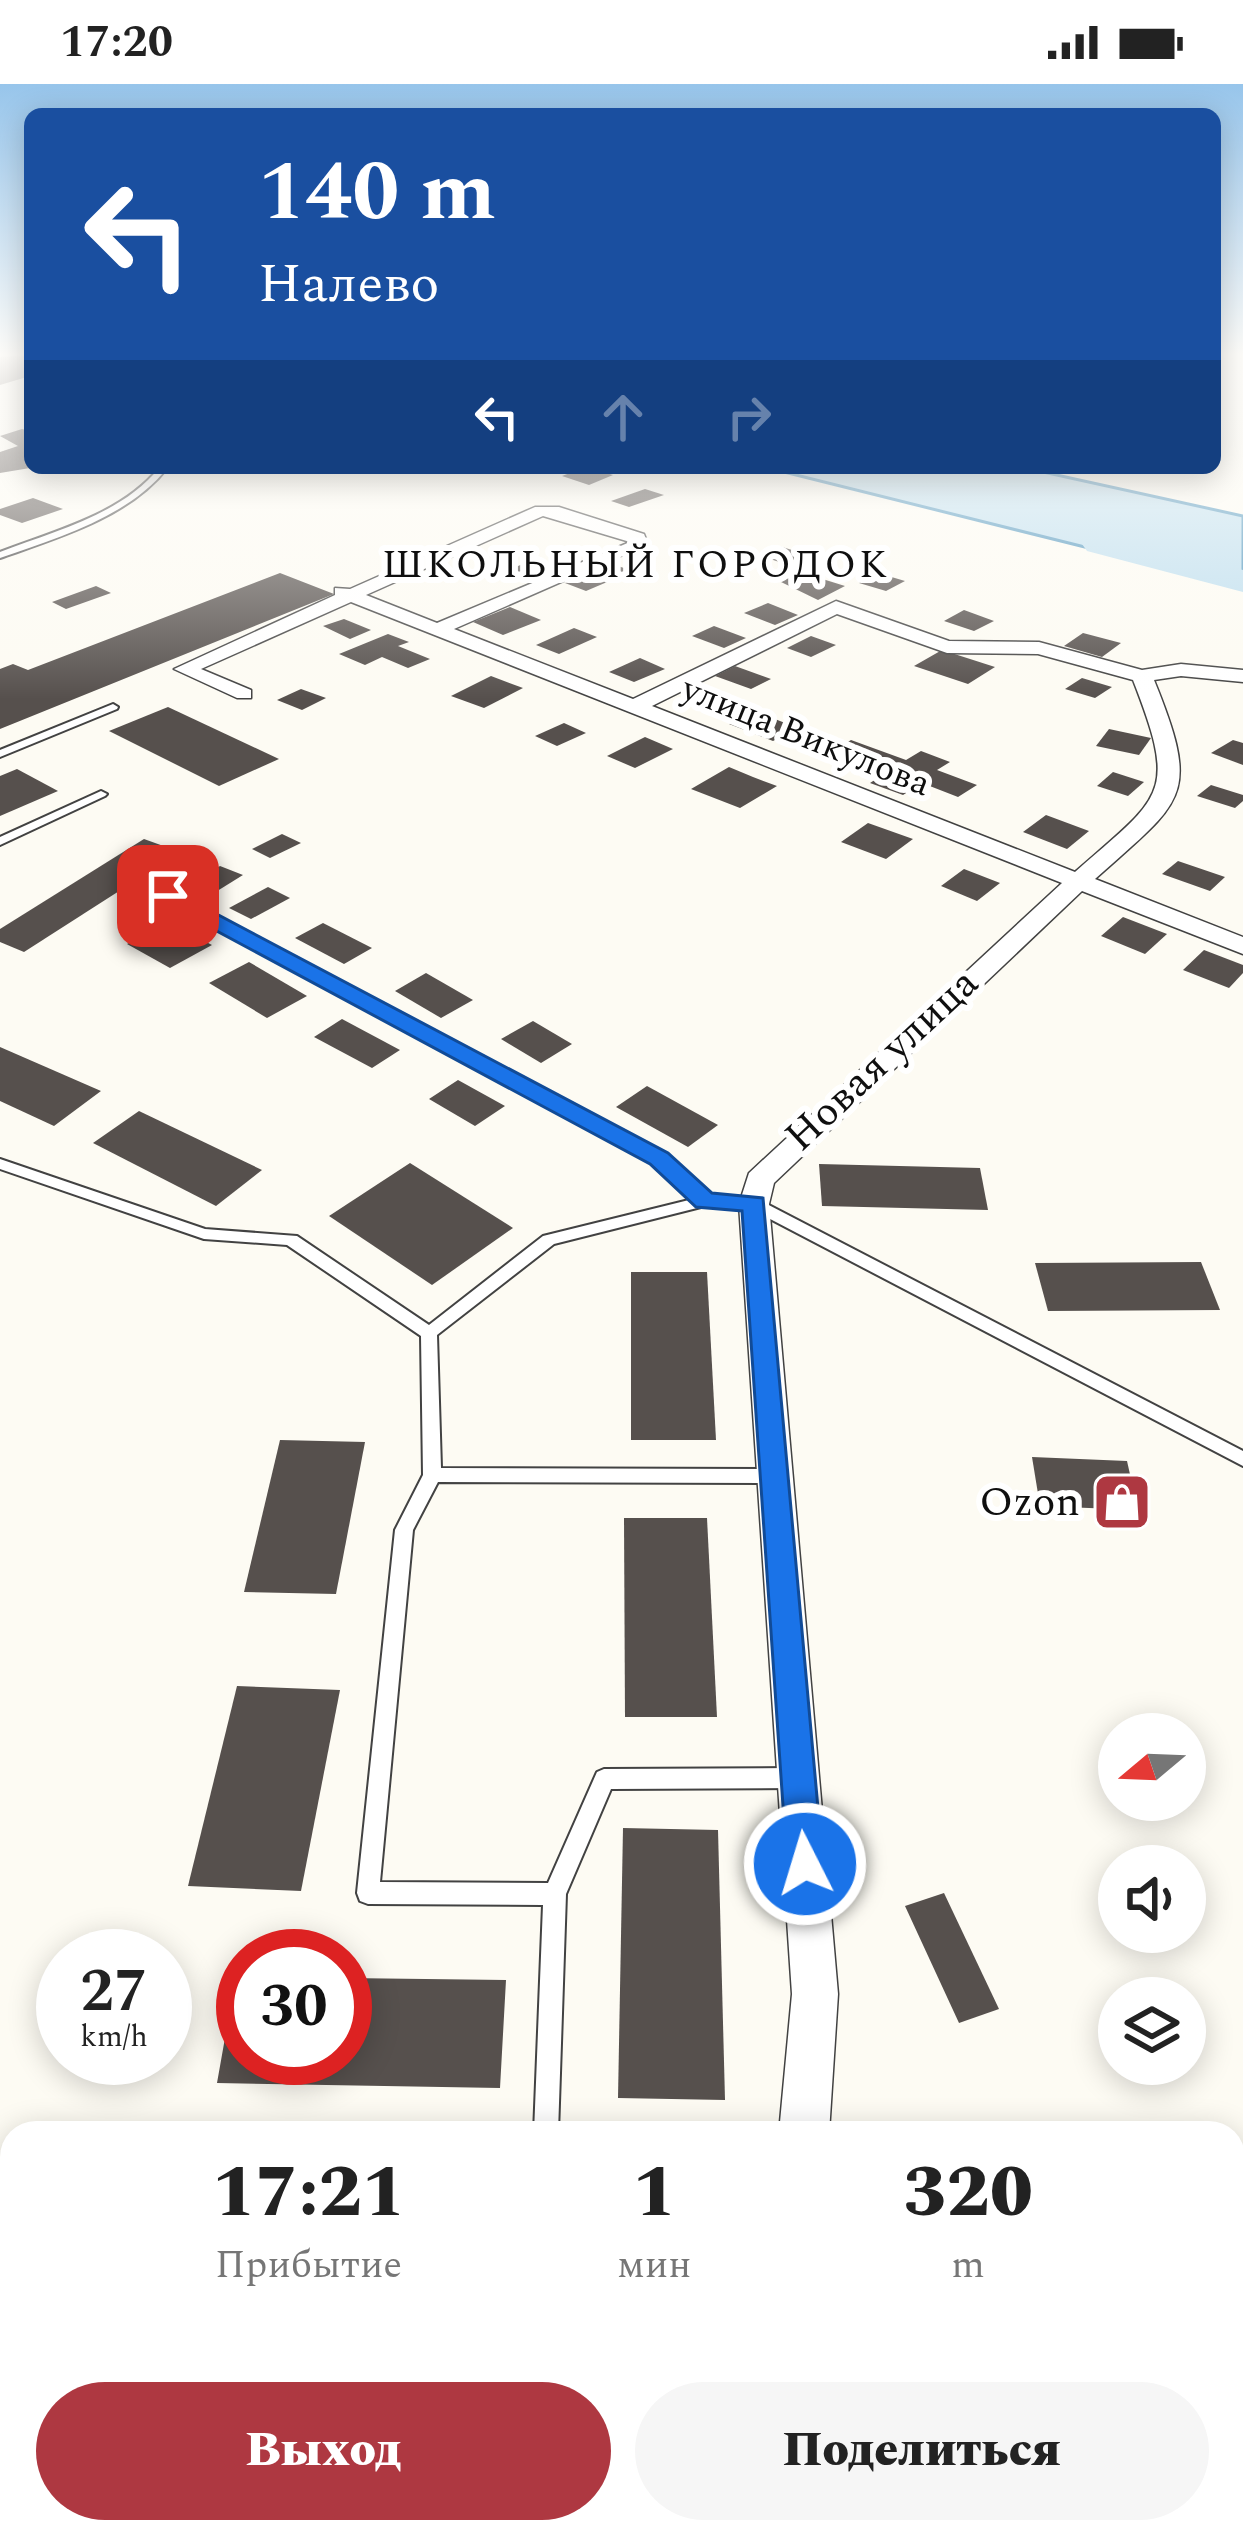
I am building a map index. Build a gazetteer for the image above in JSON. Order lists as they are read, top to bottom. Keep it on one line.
{"streets":{"street":["улица Викулова","Новая улица"]},"crossings":[["улица Викулова","Новая улица"]],"districts":["ШКОЛЬНЫЙ ГОРОДОК"],"places":{"shop":["Ozon"]},"north":"left","page":{"status":"17:20","turn":["140 m","Налево"],"speed":"27 km/h","limit":"30","eta":["17:21","Прибытие","1","мин","320","m"],"buttons":["Выход","Поделиться"]}}
